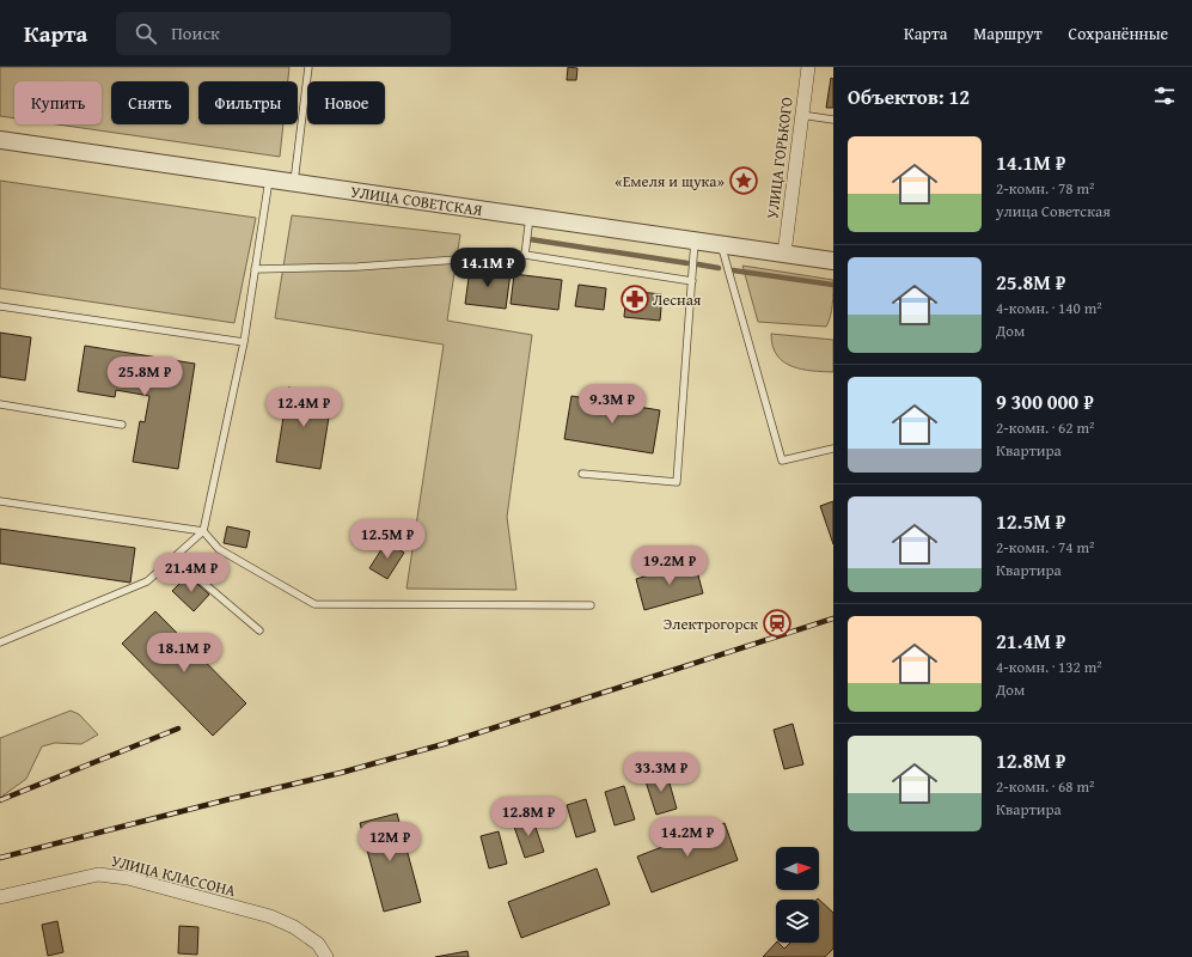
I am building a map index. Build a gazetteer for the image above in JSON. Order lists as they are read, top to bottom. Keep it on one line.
{"streets":{"street":["УЛИЦА ГОРЬКОГО","УЛИЦА СОВЕТСКАЯ","УЛИЦА КЛАССОНА"]},"crossings":[["УЛИЦА ГОРЬКОГО","УЛИЦА СОВЕТСКАЯ"]],"places":{"place":["«Емеля и щука»"],"pharmacy":["Лесная"],"station":["Электрогорск"]},"north":"right","page":{"header":"Карта","search":"Поиск","nav":["Карта","Маршрут","Сохранённые"],"heading":"Объектов: 12","chip":["Купить","Снять","Фильтры","Новое"],"list":[{"name":"14.1M ₽","note":"2-комн. · 78 m² · улица Советская"},{"name":"25.8M ₽","note":"4-комн. · 140 m² · Дом"},{"name":"9 300 000 ₽","note":"2-комн. · 62 m² · Квартира"},{"name":"12.5M ₽","note":"2-комн. · 74 m² · Квартира"},{"name":"21.4M ₽","note":"4-комн. · 132 m² · Дом"},{"name":"12.8M ₽","note":"2-комн. · 68 m² · Квартира"}],"price":["14.1M ₽","25.8M ₽","9.3M ₽","12.4M ₽","12.5M ₽","19.2M ₽","21.4M ₽","18.1M ₽","33.3M ₽","12.8M ₽","14.2M ₽","12M ₽"]}}
